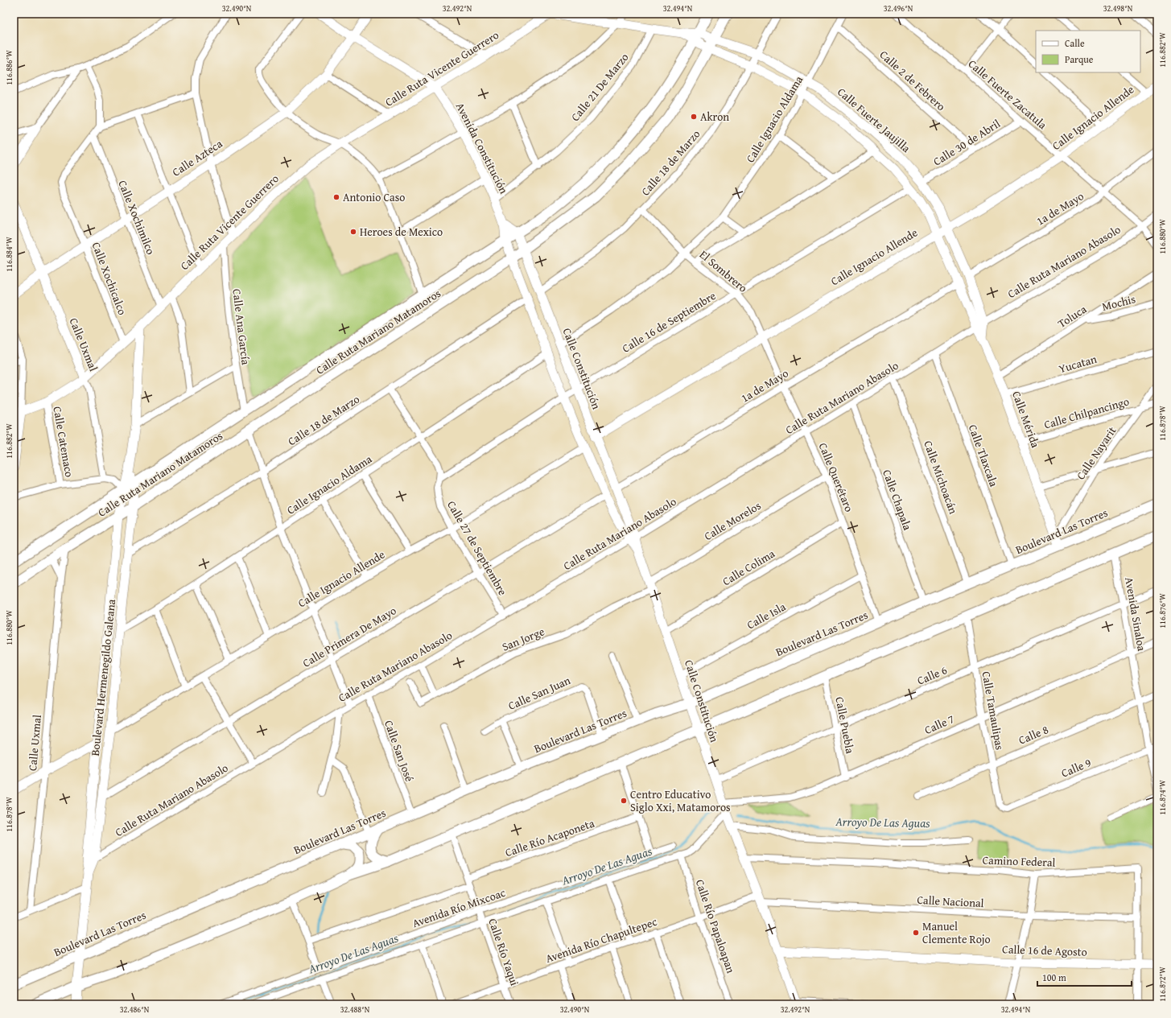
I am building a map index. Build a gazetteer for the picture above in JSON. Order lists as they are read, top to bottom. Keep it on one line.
{"streets":{"main road":["Calle Ruta Vicente Guerrero","Calle Ignacio Allende","Calle Fuerte Jaujilla","Avenida Constitución","Calle Azteca","Calle Ruta Mariano Matamoros","Calle Uxmal","Calle Constitución","Calle Mérida","Boulevard Las Torres","Boulevard Hermenegildo Galeana","Calle 16 de Agosto"],"street":["Calle 2 de Febrero","Calle 21 De Marzo","Calle Fuerte Zacatula","Calle Ignacio Aldama","Calle 30 de Abril","Calle 18 de Marzo","1a de Mayo","Calle Xochimilco","Calle Ruta Mariano Abasolo","El Sombrero","Calle Xochicalco","Mochis","Toluca","Calle 16 de Septiembre","Calle Ana García","Yucatan","Calle Chilpancingo","Calle Catemaco","Calle Nayarit","Calle Tlaxcala","Calle Querétaro","Calle Michoacán","Calle Chapala","Calle Morelos","Calle 27 de Septiembre","Calle Colima","Avenida Sinaloa","Calle Isla","Calle Primera De Mayo","San Jorge","Calle 6","Calle San Juan","Calle Tamaulipas","Calle 7","Calle Puebla","Calle 8","Calle San José","Calle 9","Calle Río Acaponeta","Camino Federal","Calle Nacional","Avenida Río Mixcoac","Calle Río Papaloapan","Avenida Río Chapultepec","Calle Río Yaqui"]},"crossings":[["Calle Ruta Vicente Guerrero","Calle Fuerte Jaujilla"],["Calle Ruta Vicente Guerrero","Avenida Constitución"],["Calle Ruta Vicente Guerrero","Calle Xochimilco"],["Calle Ruta Vicente Guerrero","Calle Xochicalco"],["Calle Ruta Vicente Guerrero","Calle Ana García"],["Calle Ruta Vicente Guerrero","Calle Uxmal"],["Calle Ruta Vicente Guerrero","Calle Catemaco"],["Calle Ruta Vicente Guerrero","Boulevard Hermenegildo Galeana"],["Calle 2 de Febrero","Calle Ignacio Aldama"],["Calle 2 de Febrero","Calle 30 de Abril"],["Calle 21 De Marzo","Calle Fuerte Jaujilla"],["Calle 21 De Marzo","Avenida Constitución"],["Calle Fuerte Zacatula","Calle Ignacio Allende"],["Calle Fuerte Zacatula","Calle 30 de Abril"],["Calle Fuerte Zacatula","1a de Mayo"],["Calle Fuerte Zacatula","Calle Ruta Mariano Abasolo"],["Calle Ignacio Allende","Calle Fuerte Jaujilla"],["Calle Ignacio Allende","El Sombrero"],["Calle Ignacio Allende","Calle Constitución"],["Calle Ignacio Allende","Calle 27 de Septiembre"],["Calle Ignacio Allende","Boulevard Hermenegildo Galeana"],["Calle Ignacio Aldama","Calle Fuerte Jaujilla"],["Calle Ignacio Aldama","El Sombrero"],["Calle Ignacio Aldama","Calle Constitución"],["Calle Ignacio Aldama","Calle 27 de Septiembre"],["Calle Ignacio Aldama","Boulevard Hermenegildo Galeana"],["Calle Fuerte Jaujilla","Calle 30 de Abril"],["Calle Fuerte Jaujilla","Calle 18 de Marzo"],["Calle Fuerte Jaujilla","1a de Mayo"],["Calle Fuerte Jaujilla","Calle Ruta Mariano Abasolo"],["Calle Fuerte Jaujilla","Calle 16 de Septiembre"],["Calle Fuerte Jaujilla","Calle Ruta Mariano Matamoros"],["Calle Fuerte Jaujilla","Calle Mérida"],["Avenida Constitución","Calle Azteca"],["Avenida Constitución","Calle Ruta Mariano Matamoros"],["Avenida Constitución","Calle Constitución"],["Calle Azteca","Calle Xochimilco"],["Calle Azteca","Calle Xochicalco"],["Calle Azteca","Calle Uxmal"],["Calle 18 de Marzo","El Sombrero"],["Calle 18 de Marzo","Calle Constitución"],["Calle 18 de Marzo","Calle 27 de Septiembre"],["Calle 18 de Marzo","Boulevard Hermenegildo Galeana"],["1a de Mayo","El Sombrero"],["1a de Mayo","Calle Constitución"],["Calle Xochimilco","Calle Xochicalco"],["Calle Ruta Mariano Abasolo","El Sombrero"],["Calle Ruta Mariano Abasolo","Calle Constitución"],["Calle Ruta Mariano Abasolo","Calle Mérida"],["Calle Ruta Mariano Abasolo","Calle Tlaxcala"],["Calle Ruta Mariano Abasolo","Calle Querétaro"],["Calle Ruta Mariano Abasolo","Calle Michoacán"],["Calle Ruta Mariano Abasolo","Calle Chapala"],["Calle Ruta Mariano Abasolo","Calle 27 de Septiembre"],["Calle Ruta Mariano Abasolo","Boulevard Hermenegildo Galeana"],["Calle Ruta Mariano Abasolo","Calle San José"],["El Sombrero","Calle 16 de Septiembre"],["El Sombrero","Calle Querétaro"],["Mochis","Toluca"],["Toluca","Calle Mérida"],["Calle 16 de Septiembre","Calle Constitución"],["Calle 16 de Septiembre","Calle 27 de Septiembre"],["Calle Ana García","Calle Ruta Mariano Matamoros"],["Calle Ruta Mariano Matamoros","Calle Uxmal"],["Calle Ruta Mariano Matamoros","Calle Constitución"],["Calle Ruta Mariano Matamoros","Boulevard Hermenegildo Galeana"],["Yucatan","Calle Mérida"],["Calle Constitución","Calle Morelos"],["Calle Constitución","Boulevard Las Torres"],["Calle Constitución","Calle Colima"],["Calle Constitución","Calle Isla"],["Calle Constitución","Calle Primera De Mayo"],["Calle Constitución","San Jorge"],["Calle Constitución","Calle 6"],["Calle Constitución","Calle 7"],["Calle Constitución","Camino Federal"],["Calle Constitución","Calle Nacional"],["Calle Constitución","Avenida Río Mixcoac"],["Calle Constitución","Avenida Río Chapultepec"],["Calle Constitución","Calle 16 de Agosto"],["Calle Chilpancingo","Calle Mérida"],["Calle Chilpancingo","Calle Nayarit"],["Calle Mérida","Calle Nayarit"],["Calle Mérida","Boulevard Las Torres"],["Calle Nayarit","Boulevard Las Torres"],["Calle Tlaxcala","Boulevard Las Torres"],["Calle Querétaro","Calle Morelos"],["Calle Querétaro","Boulevard Las Torres"],["Calle Querétaro","Calle Colima"],["Calle Querétaro","Calle Isla"],["Calle Michoacán","Boulevard Las Torres"],["Calle Chapala","Boulevard Las Torres"],["Calle Morelos","San Jorge"],["Boulevard Las Torres","Boulevard Hermenegildo Galeana"],["Boulevard Las Torres","Calle San Juan"],["Boulevard Las Torres","Calle San José"],["Calle 27 de Septiembre","Calle Primera De Mayo"],["Avenida Sinaloa","Calle 6"],["Avenida Sinaloa","Calle 7"],["Avenida Sinaloa","Calle 8"],["Avenida Sinaloa","Calle 9"],["Calle Primera De Mayo","Boulevard Hermenegildo Galeana"],["Calle 6","Calle Tamaulipas"],["Calle 6","Calle Puebla"],["Calle Tamaulipas","Calle 7"],["Calle Tamaulipas","Calle 8"],["Calle Tamaulipas","Calle 9"],["Calle 7","Calle Puebla"],["Calle Río Acaponeta","Calle Río Yaqui"],["Camino Federal","Calle Nacional"],["Camino Federal","Calle 16 de Agosto"],["Calle Nacional","Avenida Río Chapultepec"],["Avenida Río Mixcoac","Calle Río Papaloapan"],["Avenida Río Mixcoac","Calle Río Yaqui"],["Calle Río Papaloapan","Avenida Río Chapultepec"],["Avenida Río Chapultepec","Calle Río Yaqui"]],"water":["Arroyo De Las Aguas"],"places":["Akron","Antonio Caso","Heroes de Mexico","Centro Educativo Siglo Xxi, Matamoros","Manuel Clemente Rojo"],"legend":["Calle","Parque"],"scale_bar":"100 m","coordinates":["32.490°N","32.492°N","32.494°N","32.496°N","32.498°N","116.882°W","116.886°W","116.880°W","116.884°W","116.878°W","116.876°W","116.874°W","116.872°W","32.486°N","32.488°N"]}
